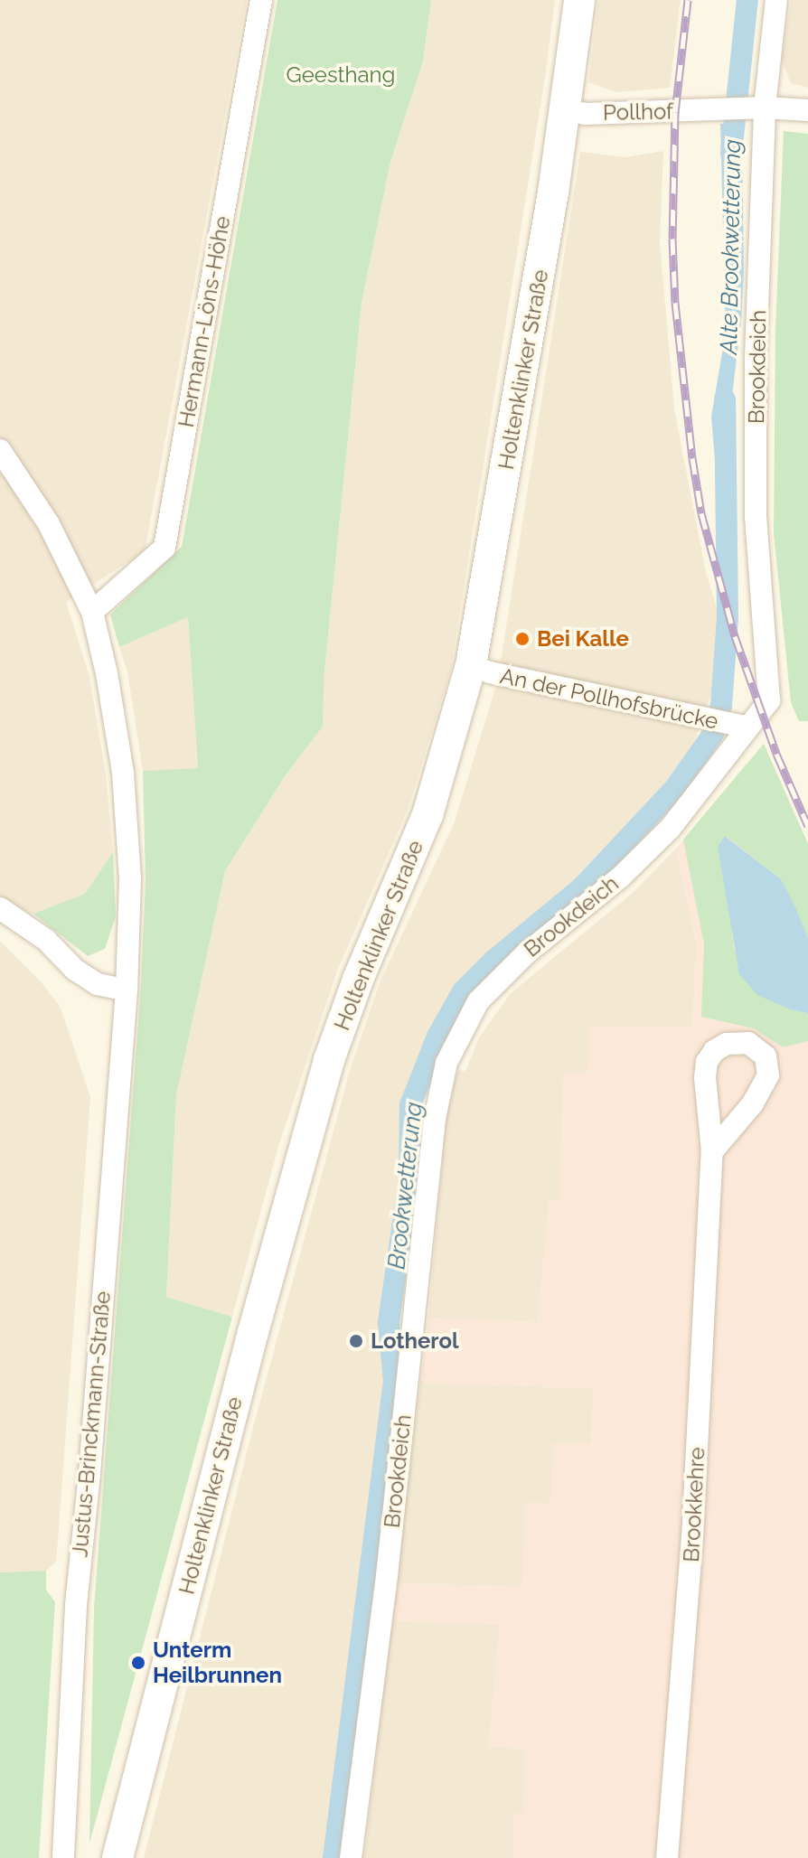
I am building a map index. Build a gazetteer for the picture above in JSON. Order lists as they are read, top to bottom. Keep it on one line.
{"streets":{"main road":["Holtenklinker Straße"],"street":["Pollhof","Hermann-Löns-Höhe","Brookdeich","An der Pollhofsbrücke","Justus-Brinckmann-Straße","Brookkehre"]},"crossings":[["Pollhof","Brookdeich"],["Pollhof","Holtenklinker Straße"],["Hermann-Löns-Höhe","Justus-Brinckmann-Straße"],["Brookdeich","An der Pollhofsbrücke"],["Holtenklinker Straße","An der Pollhofsbrücke"]],"water":["Alte Brookwetterung","Brookwetterung"],"parks":["Geesthang"],"places":["Bei Kalle","Lotherol","Unterm Heilbrunnen"]}
